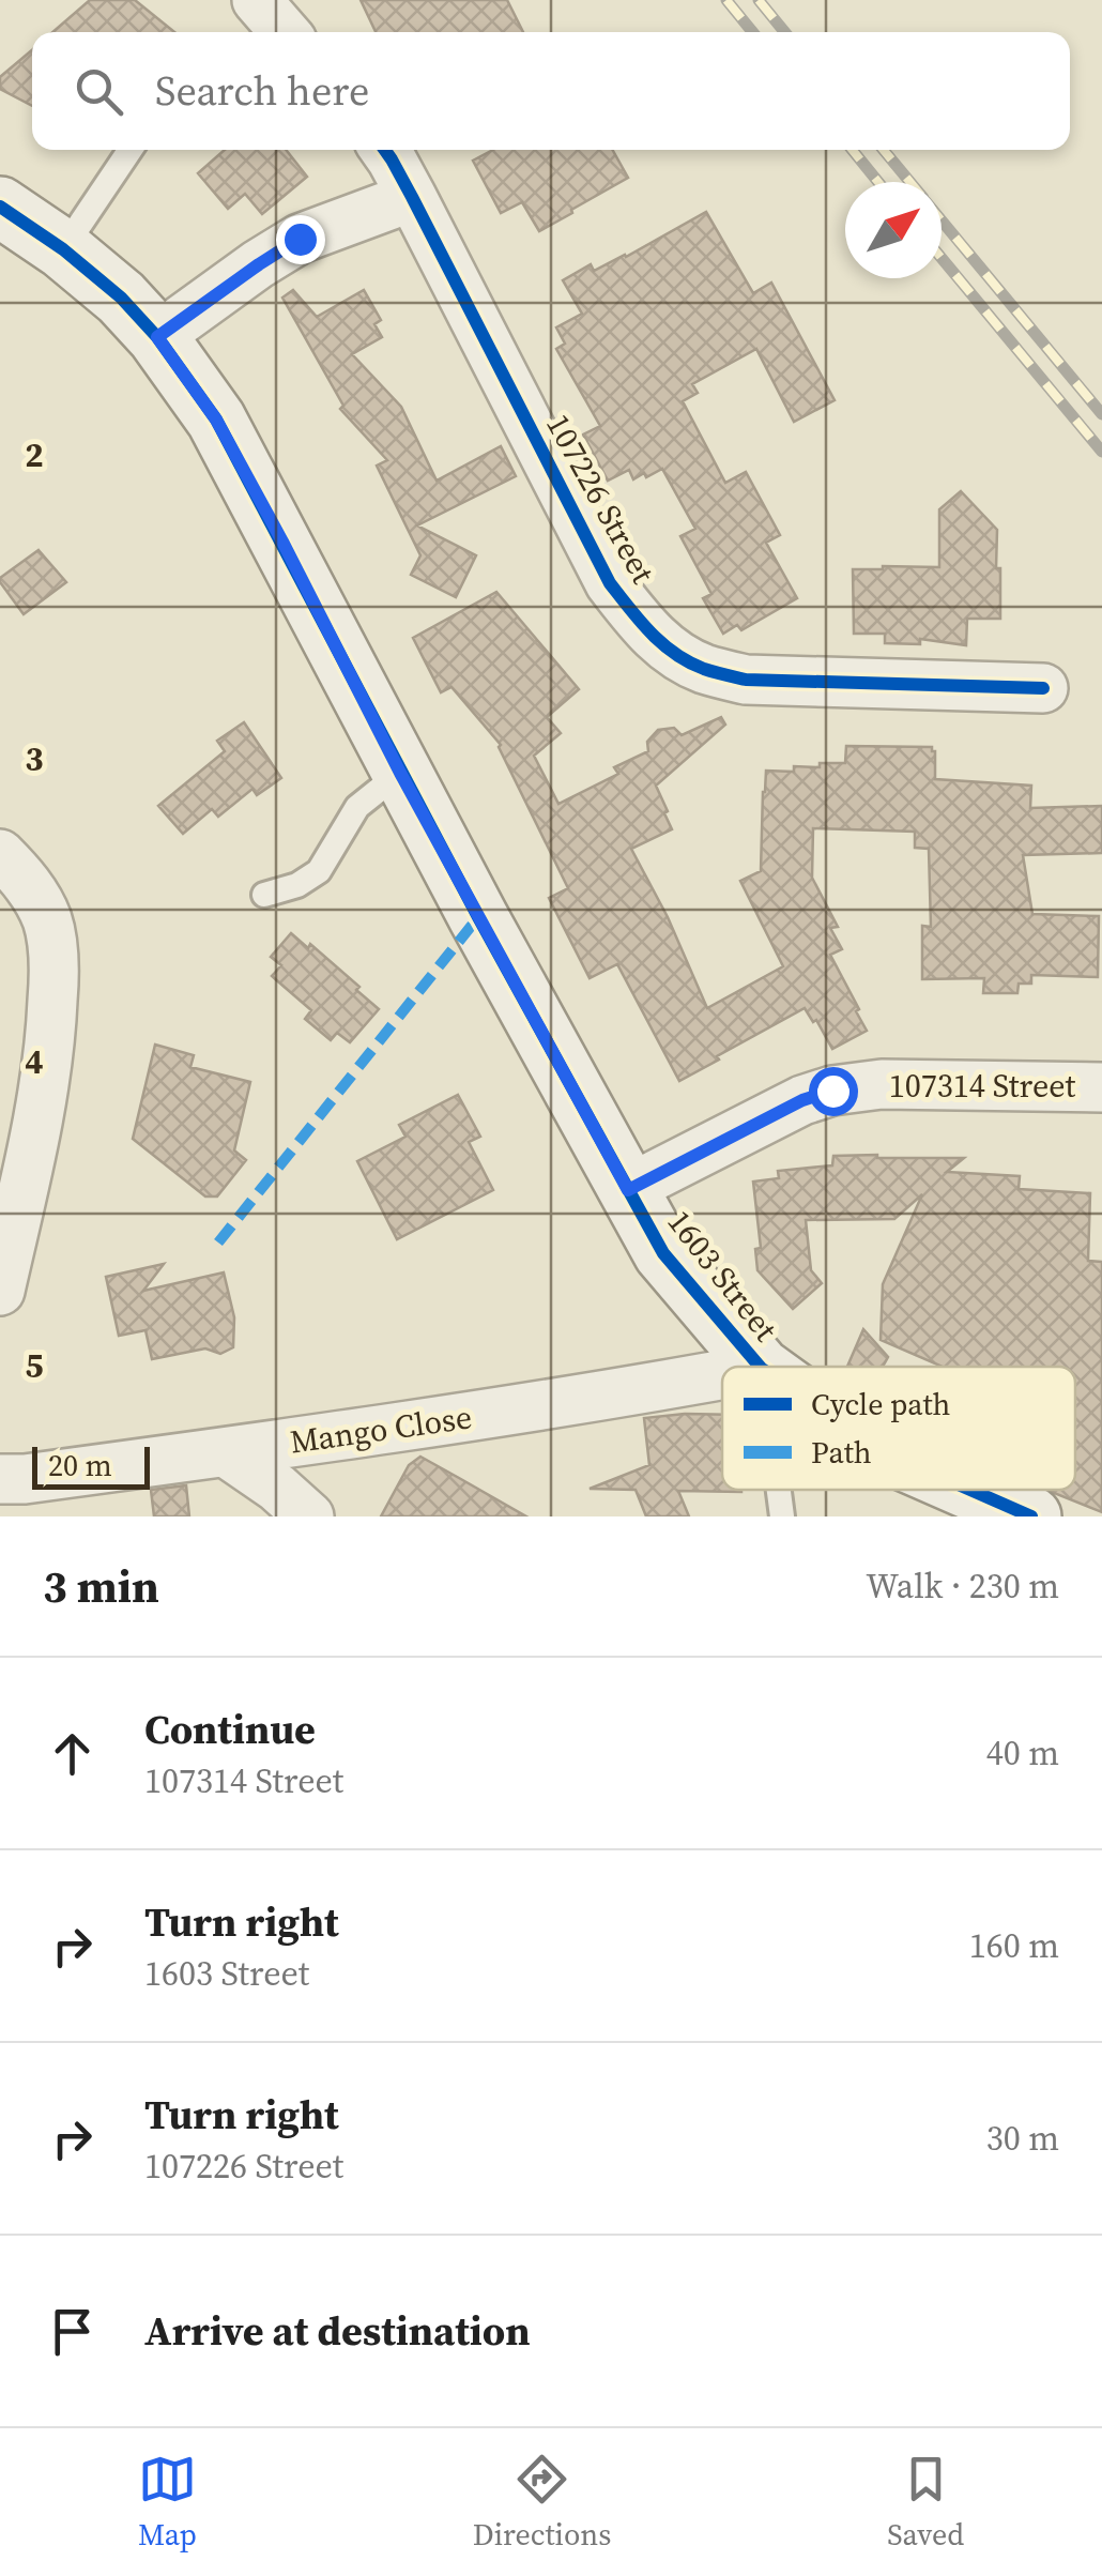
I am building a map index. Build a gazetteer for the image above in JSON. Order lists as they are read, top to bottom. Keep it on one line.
{"streets":{"street":["107226 Street","107314 Street","1603 Street","Mango Close"]},"crossings":[["107314 Street","1603 Street"]],"legend":["Cycle path","Path"],"scale_bar":"20 m","north":"top right","page":{"search":"Search here","scale":"20 m","heading":["3 min","Walk · 230 m"],"list":[["Continue","107314 Street","40 m"],["Turn right","1603 Street","160 m"],["Turn right","107226 Street","30 m"],"Arrive at destination"],"nav":["Map","Directions","Saved"]},"grid":{"rows":["2","3","4","5"]}}
